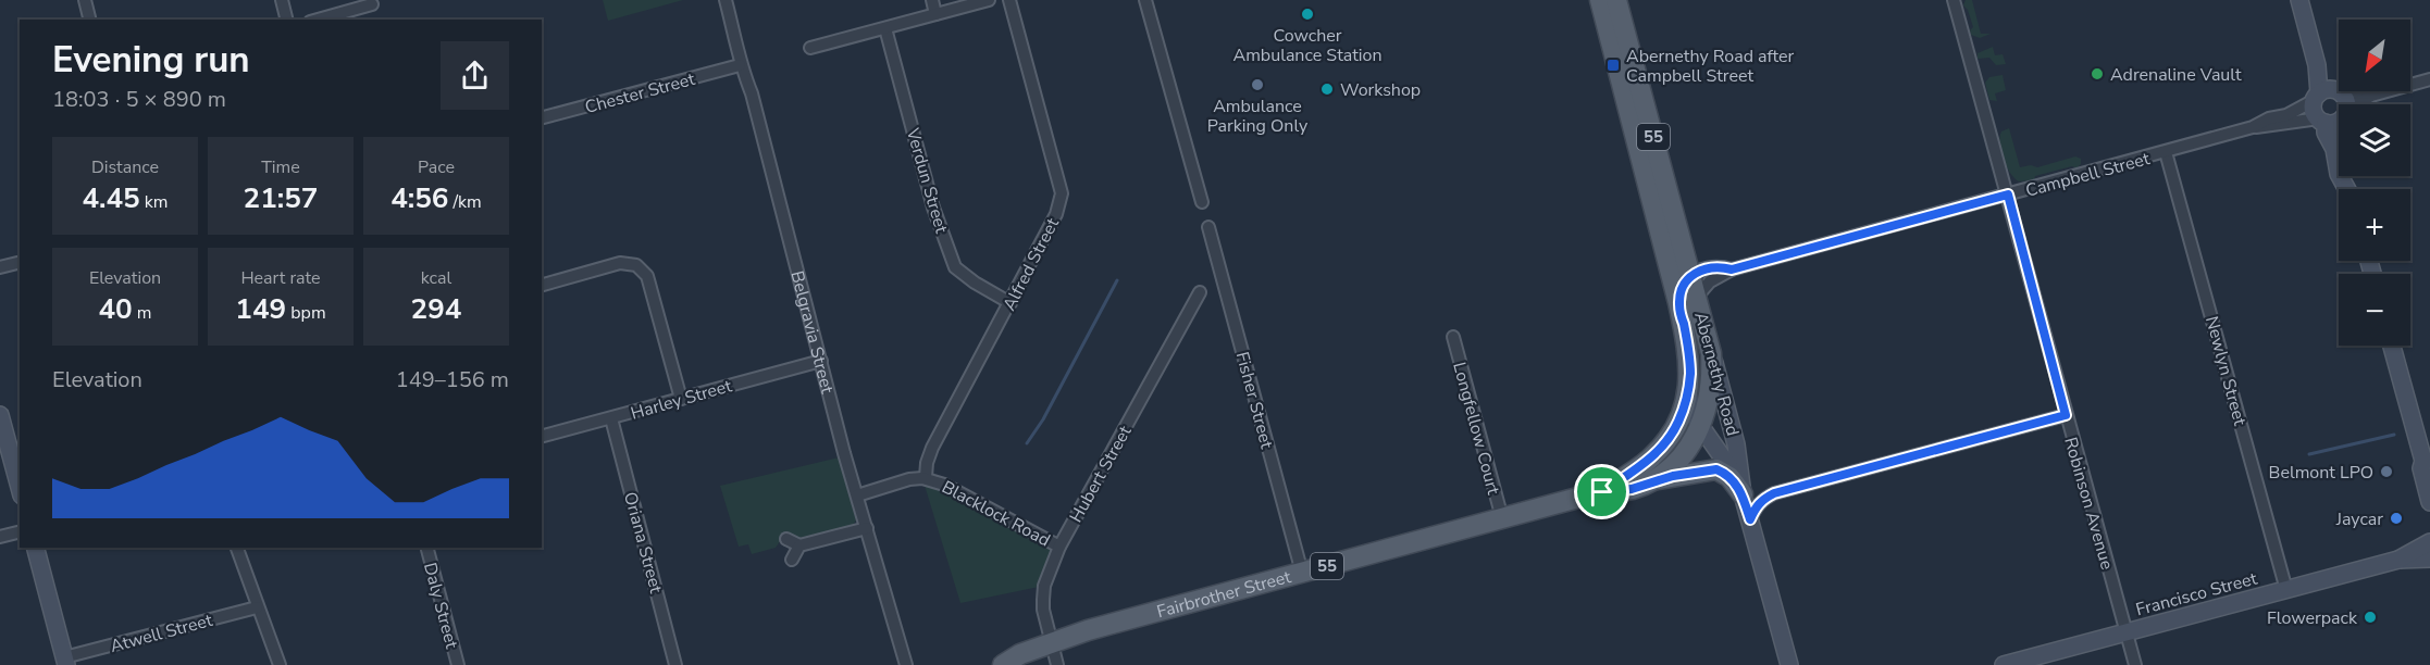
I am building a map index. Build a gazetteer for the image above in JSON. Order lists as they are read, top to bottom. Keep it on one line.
{"streets":{"main road":["55","Abernethy Road","Fairbrother Street"],"street":["Chester Street","Campbell Street","Verdun Street","Alfred Street","Belgravia Street","Newlyn Street","Harley Street","Fisher Street","Longfellow Court","Hubert Street","Robinson Avenue","Blacklock Road","Oriana Street","Francisco Street","Daly Street","Atwell Street"]},"crossings":[["Chester Street","Belgravia Street"],["55","Hubert Street"],["55","Fairbrother Street"],["Campbell Street","Newlyn Street"],["Campbell Street","Abernethy Road"],["Campbell Street","Robinson Avenue"],["Verdun Street","Alfred Street"],["Alfred Street","Blacklock Road"],["Belgravia Street","Harley Street"],["Belgravia Street","Blacklock Road"],["Newlyn Street","Francisco Street"],["Abernethy Road","Fairbrother Street"],["Harley Street","Oriana Street"],["Fisher Street","Fairbrother Street"],["Longfellow Court","Fairbrother Street"],["Hubert Street","Blacklock Road"],["Hubert Street","Fairbrother Street"],["Robinson Avenue","Francisco Street"]],"places":{"other":["Cowcher Ambulance Station","Adrenaline Vault","Ambulance Parking Only","Workshop","Belmont LPO","Jaycar","Flowerpack"],"transit":["Abernethy Road after Campbell Street"]},"north":"bottom left","page":{"map_buttons":["+","−"],"heading":["Evening run","18:03 · 5 × 890 m"],"stats":[["Distance","4.45 km"],["Time","21:57"],["Pace","4:56 /km"],["Elevation","40 m"],["Heart rate","149 bpm"],["kcal","294"]],"chart":["Elevation","149–156 m"]}}
